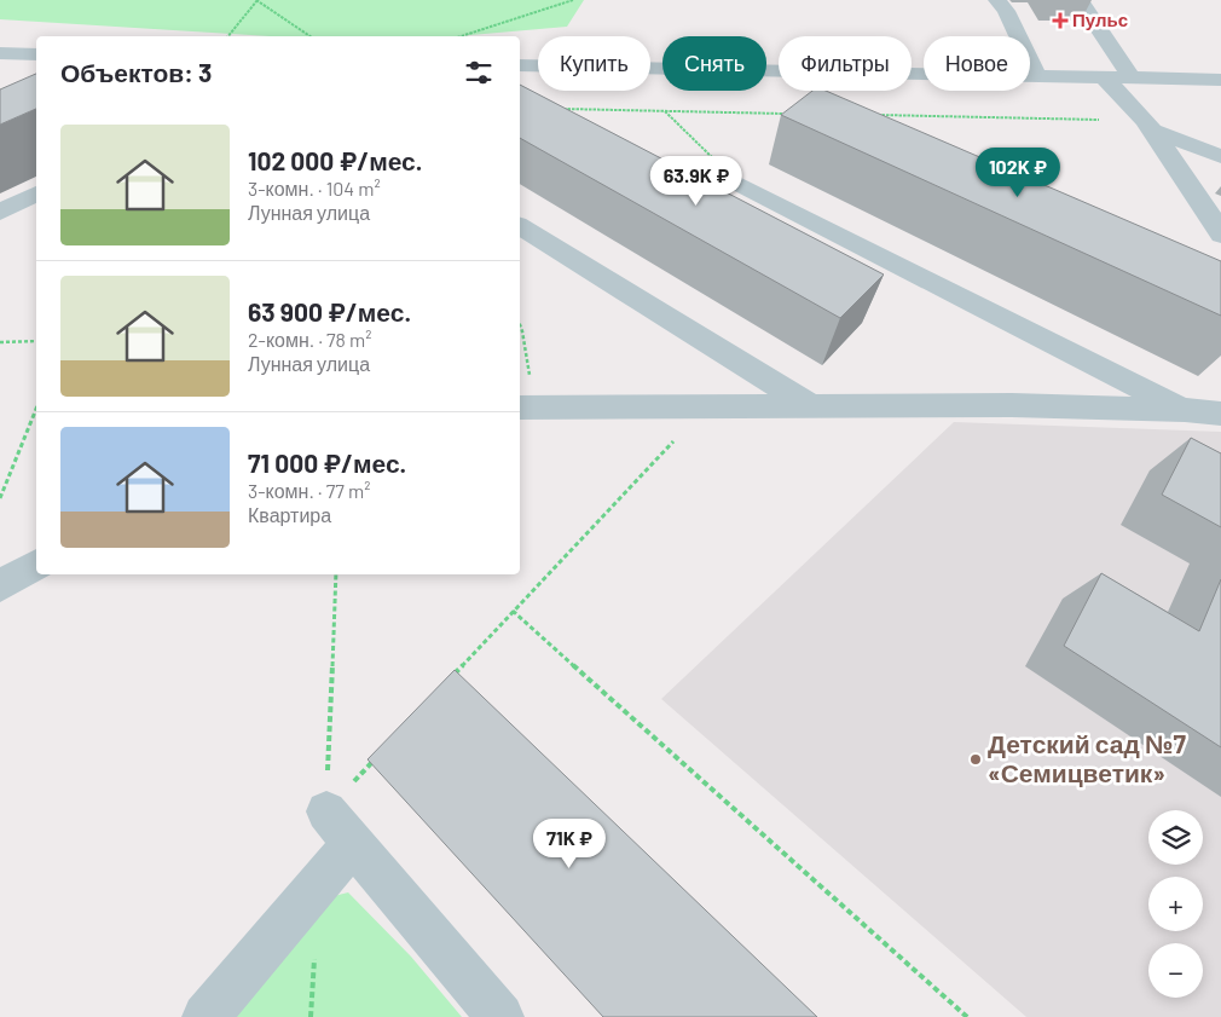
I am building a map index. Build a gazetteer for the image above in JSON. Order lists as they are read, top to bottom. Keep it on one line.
{"places":{"health":["Пульс"],"other":["Детский сад №7 «Семицветик»"]},"page":{"chip":["Купить","Снять","Фильтры","Новое"],"heading":"Объектов: 3","list":[{"name":"102 000 ₽/мес.","note":"3-комн. · 104 m² · Лунная улица"},{"name":"63 900 ₽/мес.","note":"2-комн. · 78 m² · Лунная улица"},{"name":"71 000 ₽/мес.","note":"3-комн. · 77 m² · Квартира"}],"price":["102K ₽","63.9K ₽","71K ₽"],"map_buttons":["+","−"]}}
